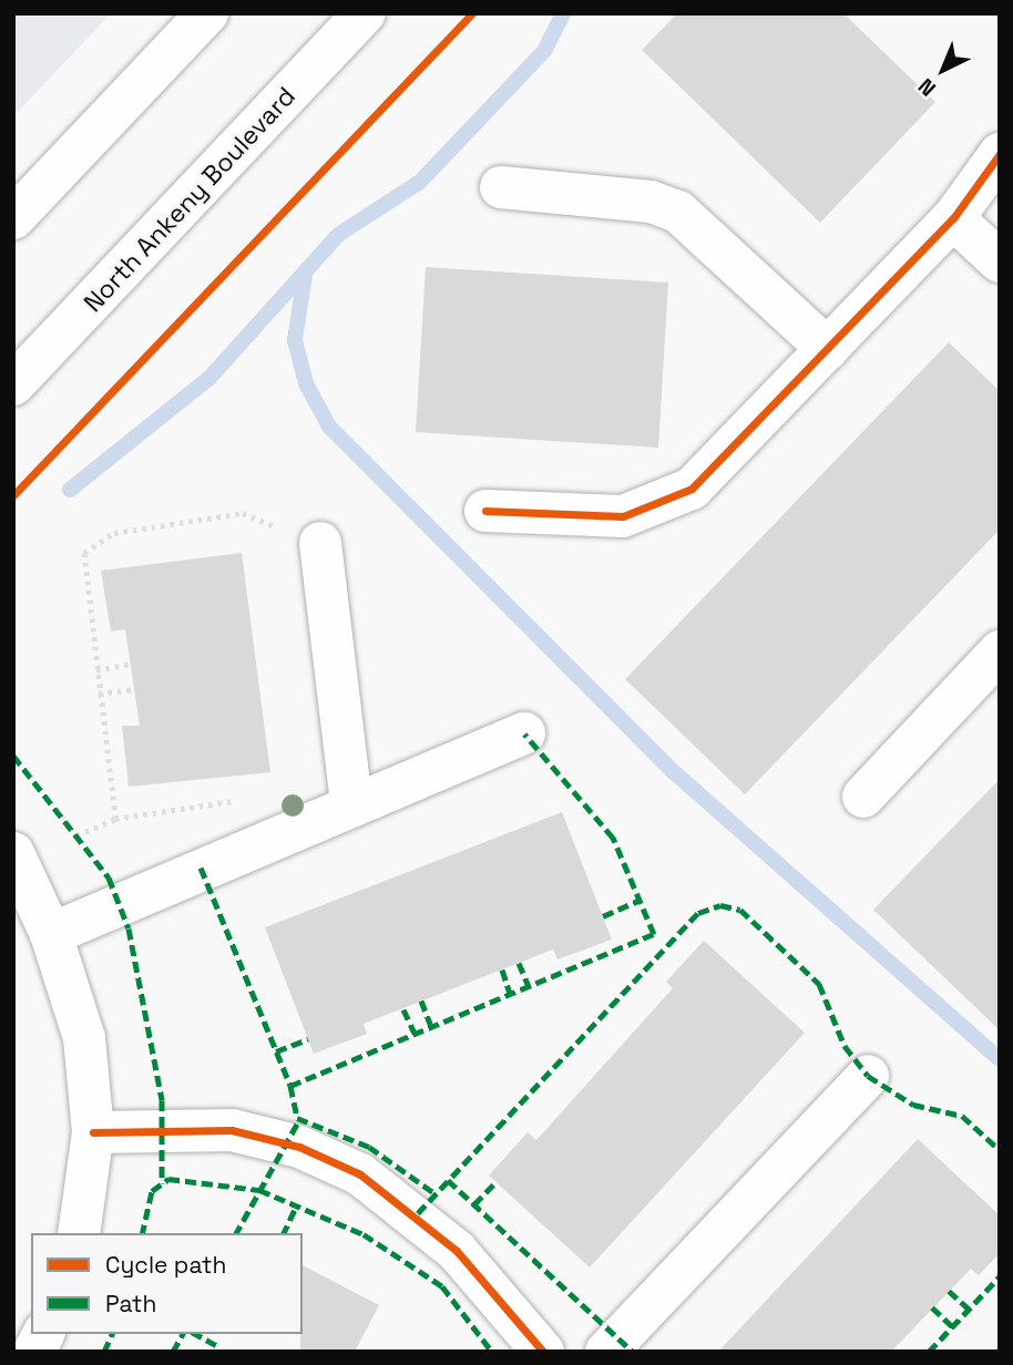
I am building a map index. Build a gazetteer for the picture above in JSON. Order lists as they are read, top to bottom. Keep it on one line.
{"streets":{"street":["North Ankeny Boulevard"]},"legend":["Cycle path","Path"],"north":"bottom left"}
